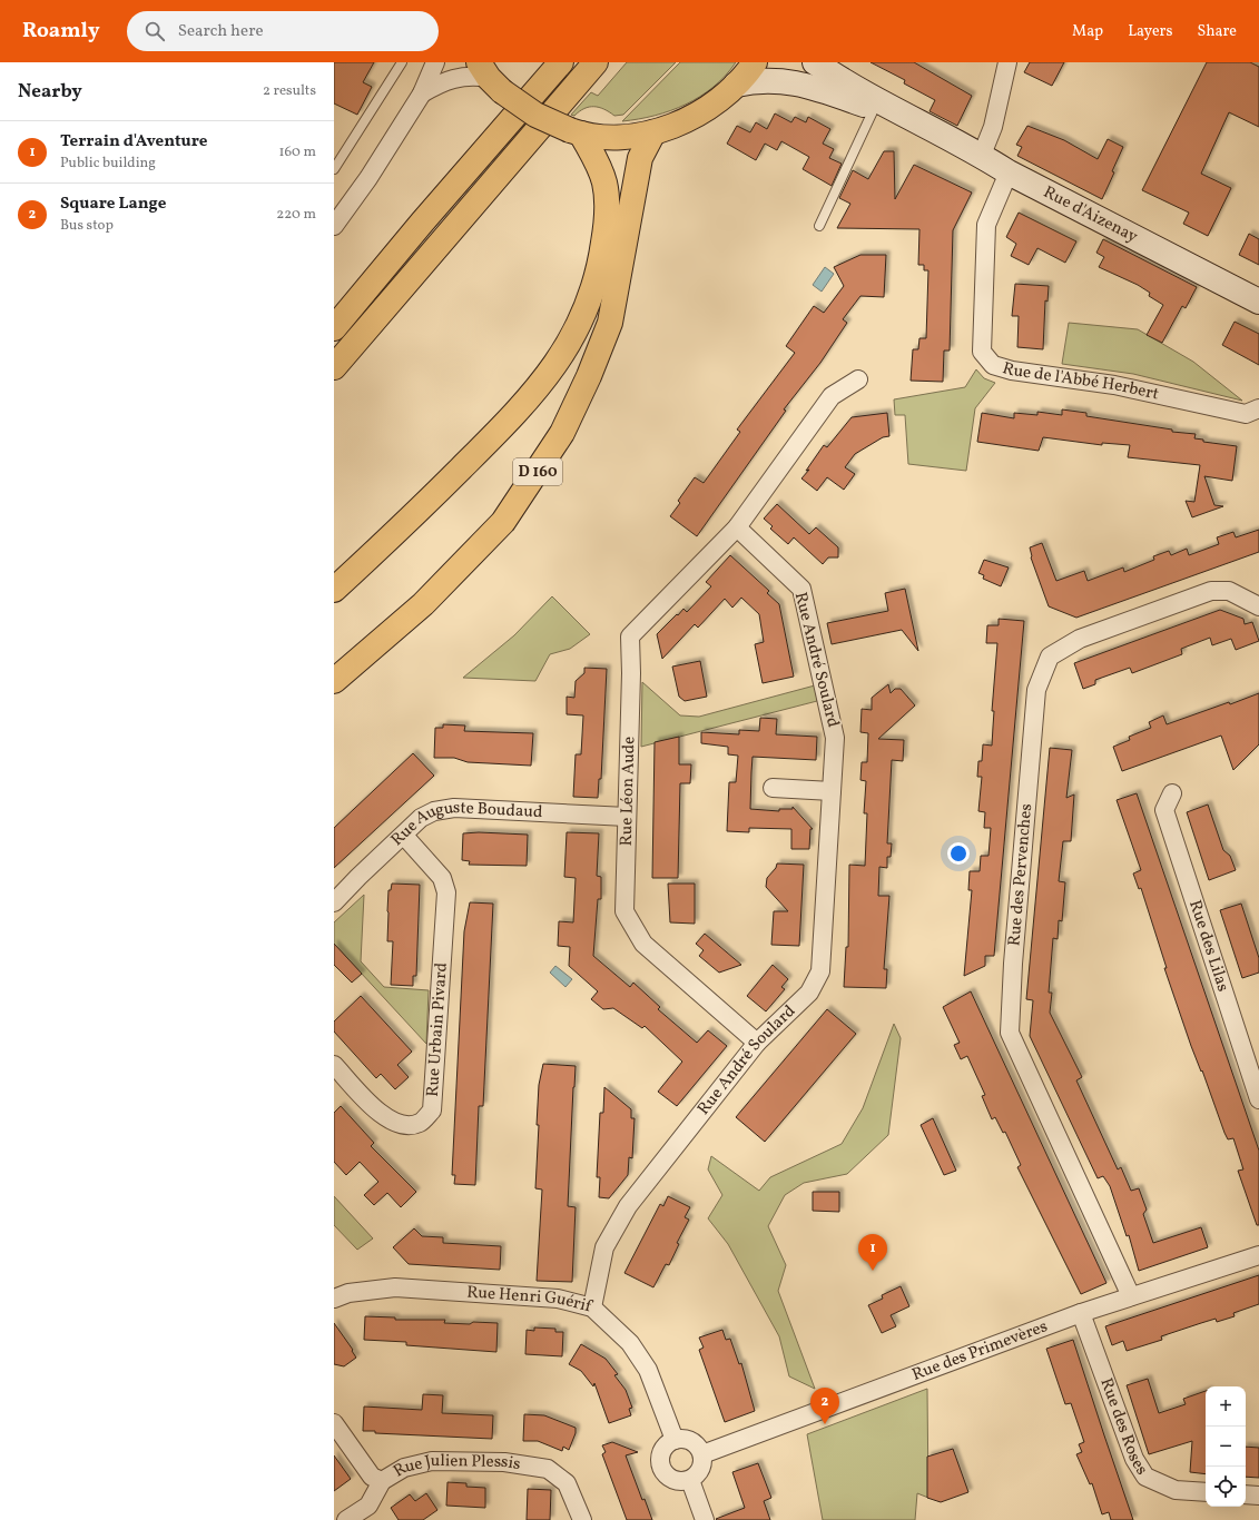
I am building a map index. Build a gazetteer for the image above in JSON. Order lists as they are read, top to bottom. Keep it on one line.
{"streets":{"highway":["D 160"],"main road":["Rue d'Aizenay"],"street":["Rue de l'Abbé Herbert","Rue André Soulard","Rue Léon Aude","Rue Auguste Boudaud","Rue des Pervenches","Rue des Lilas","Rue Urbain Pivard","Rue Henri Guérif","Rue des Primevères","Rue des Roses","Rue Julien Plessis"]},"crossings":[["Rue d'Aizenay","Rue de l'Abbé Herbert"],["Rue André Soulard","Rue Léon Aude"],["Rue André Soulard","Rue Henri Guérif"],["Rue Léon Aude","Rue Auguste Boudaud"],["Rue Auguste Boudaud","Rue Urbain Pivard"],["Rue des Pervenches","Rue des Primevères"],["Rue Henri Guérif","Rue des Primevères"],["Rue des Primevères","Rue des Roses"]],"page":{"header":"Roamly","search":"Search here","nav":["Map","Layers","Share"],"heading":["Nearby","2 results"],"list":[{"mark":"1","name":"Terrain d'Aventure","note":"Public building","value":"160 m"},{"mark":"2","name":"Square Lange","note":"Bus stop","value":"220 m"}],"pins":["1","2"],"map_buttons":["+","−"]}}
